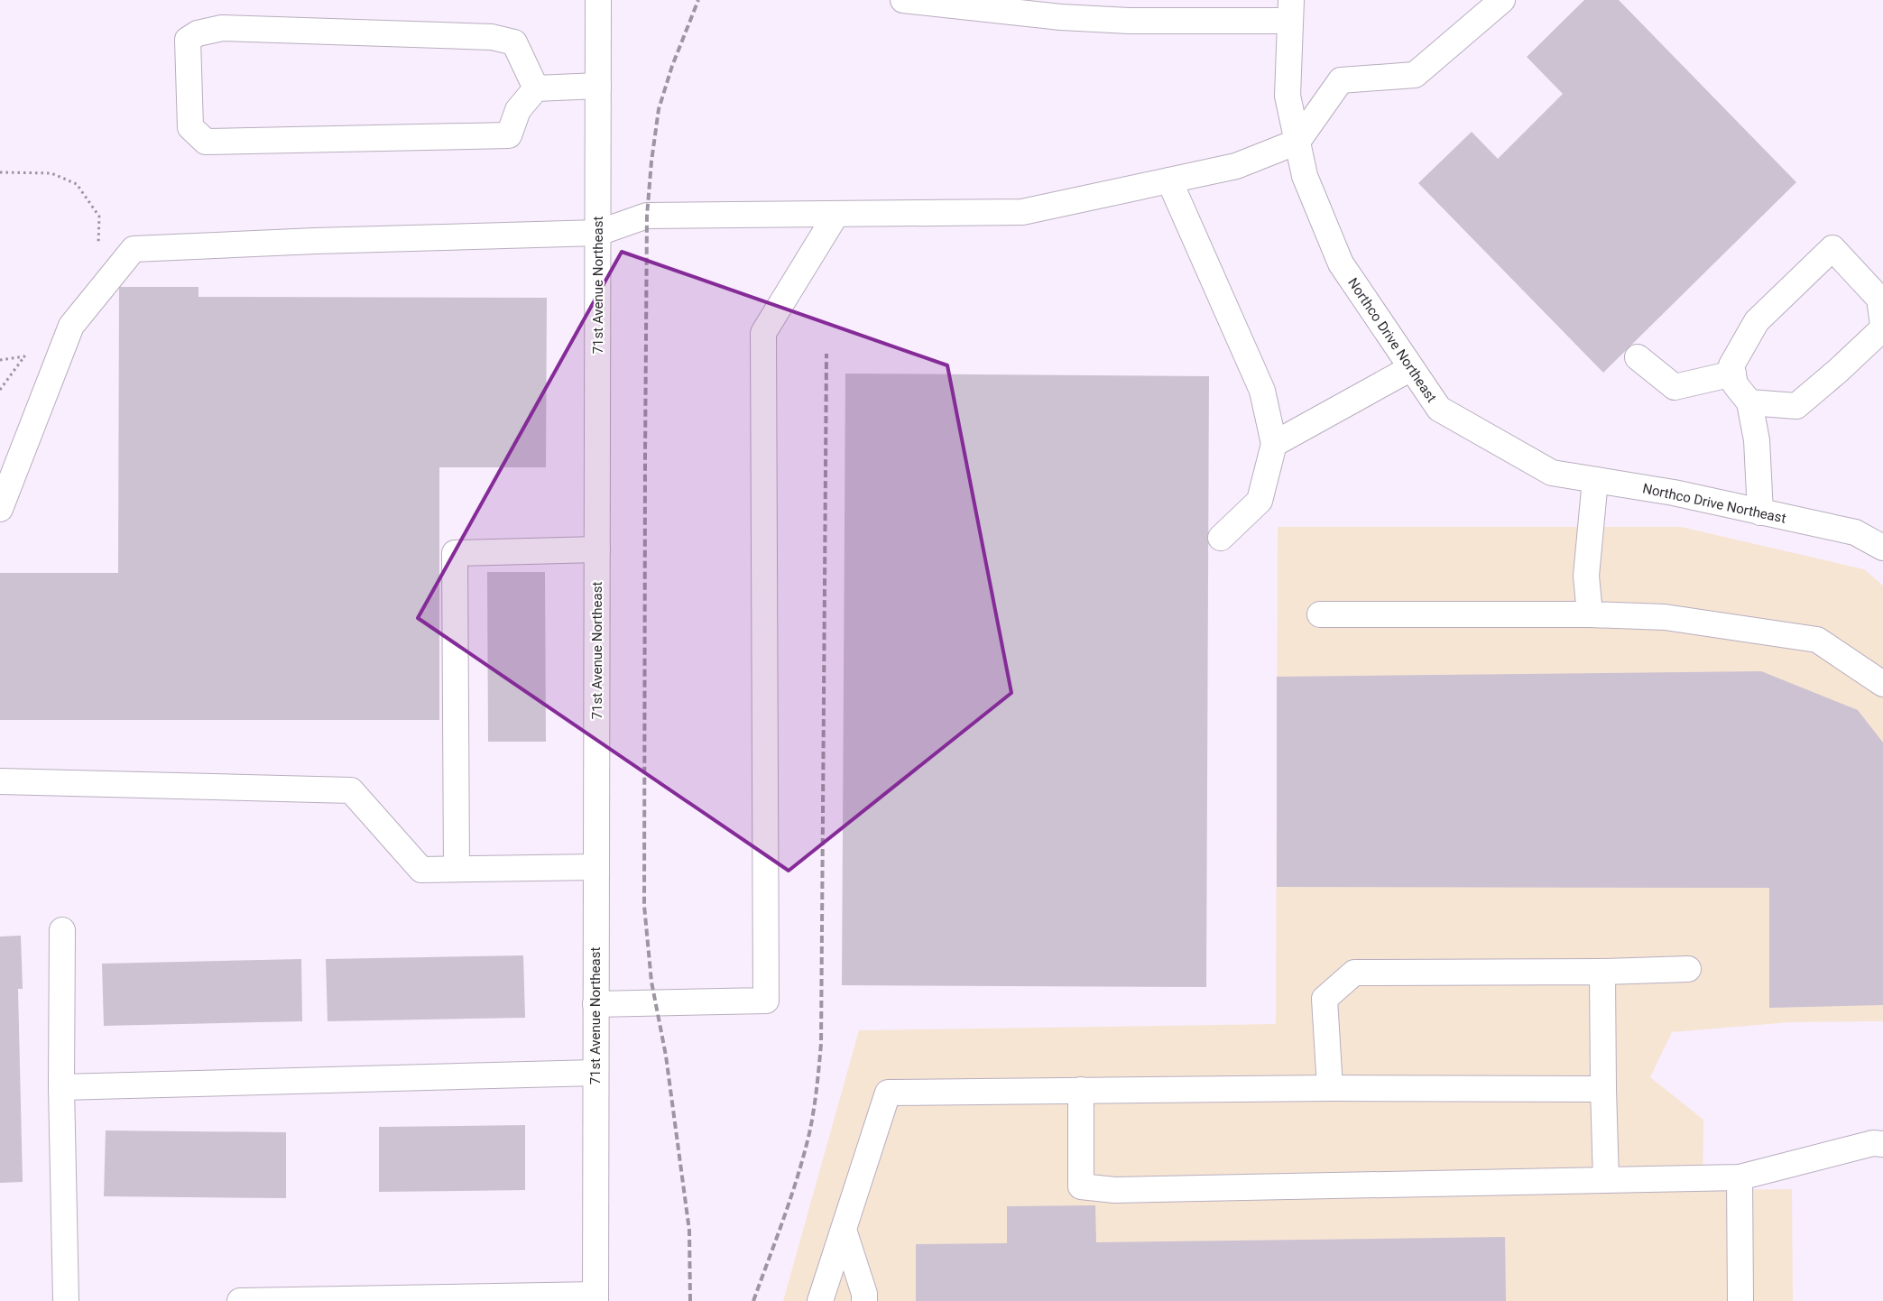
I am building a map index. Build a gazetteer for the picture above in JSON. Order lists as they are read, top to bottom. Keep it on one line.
{"streets":{"street":["71st Avenue Northeast","Northco Drive Northeast"]}}
